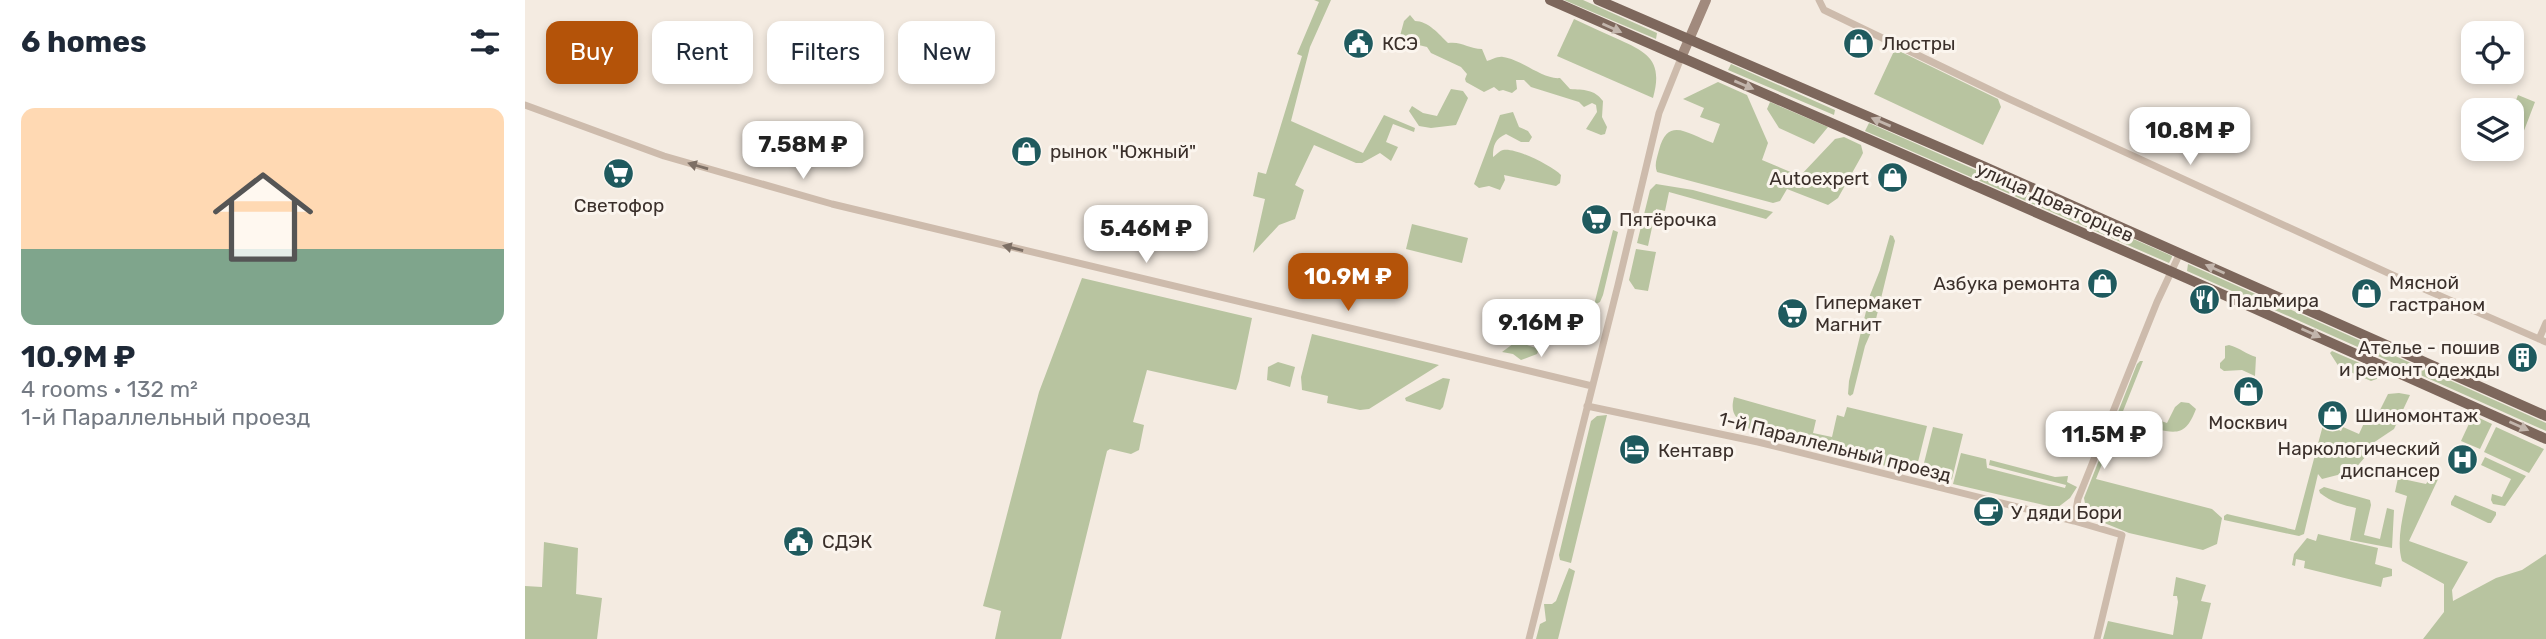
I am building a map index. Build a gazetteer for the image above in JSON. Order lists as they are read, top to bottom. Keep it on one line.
{"streets":{"main road":["улица Доваторцев"],"street":["1-й Параллельный проезд"]},"places":{"public building":["КСЭ","СДЭК"],"shop":["Люстры","рынок \"Южный\"","Autoexpert","Азбука ремонта","Мясной гастраном","Москвич","Шиномонтаж"],"supermarket":["Светофор","Пятёрочка","Гипермакет Магнит"],"restaurant":["Пальмира"],"building":["Ателье - пошив и ремонт одежды"],"hotel":["Кентавр"],"hospital":["Наркологический диспансер"],"cafe":["У дяди Бори"]},"page":{"heading":"6 homes","chip":["Buy","Rent","Filters","New"],"list":[{"name":"10.9M ₽","note":"4 rooms · 132 m² · 1-й Параллельный проезд"}],"price":["10.8M ₽","7.58M ₽","5.46M ₽","10.9M ₽","9.16M ₽","11.5M ₽"]}}
